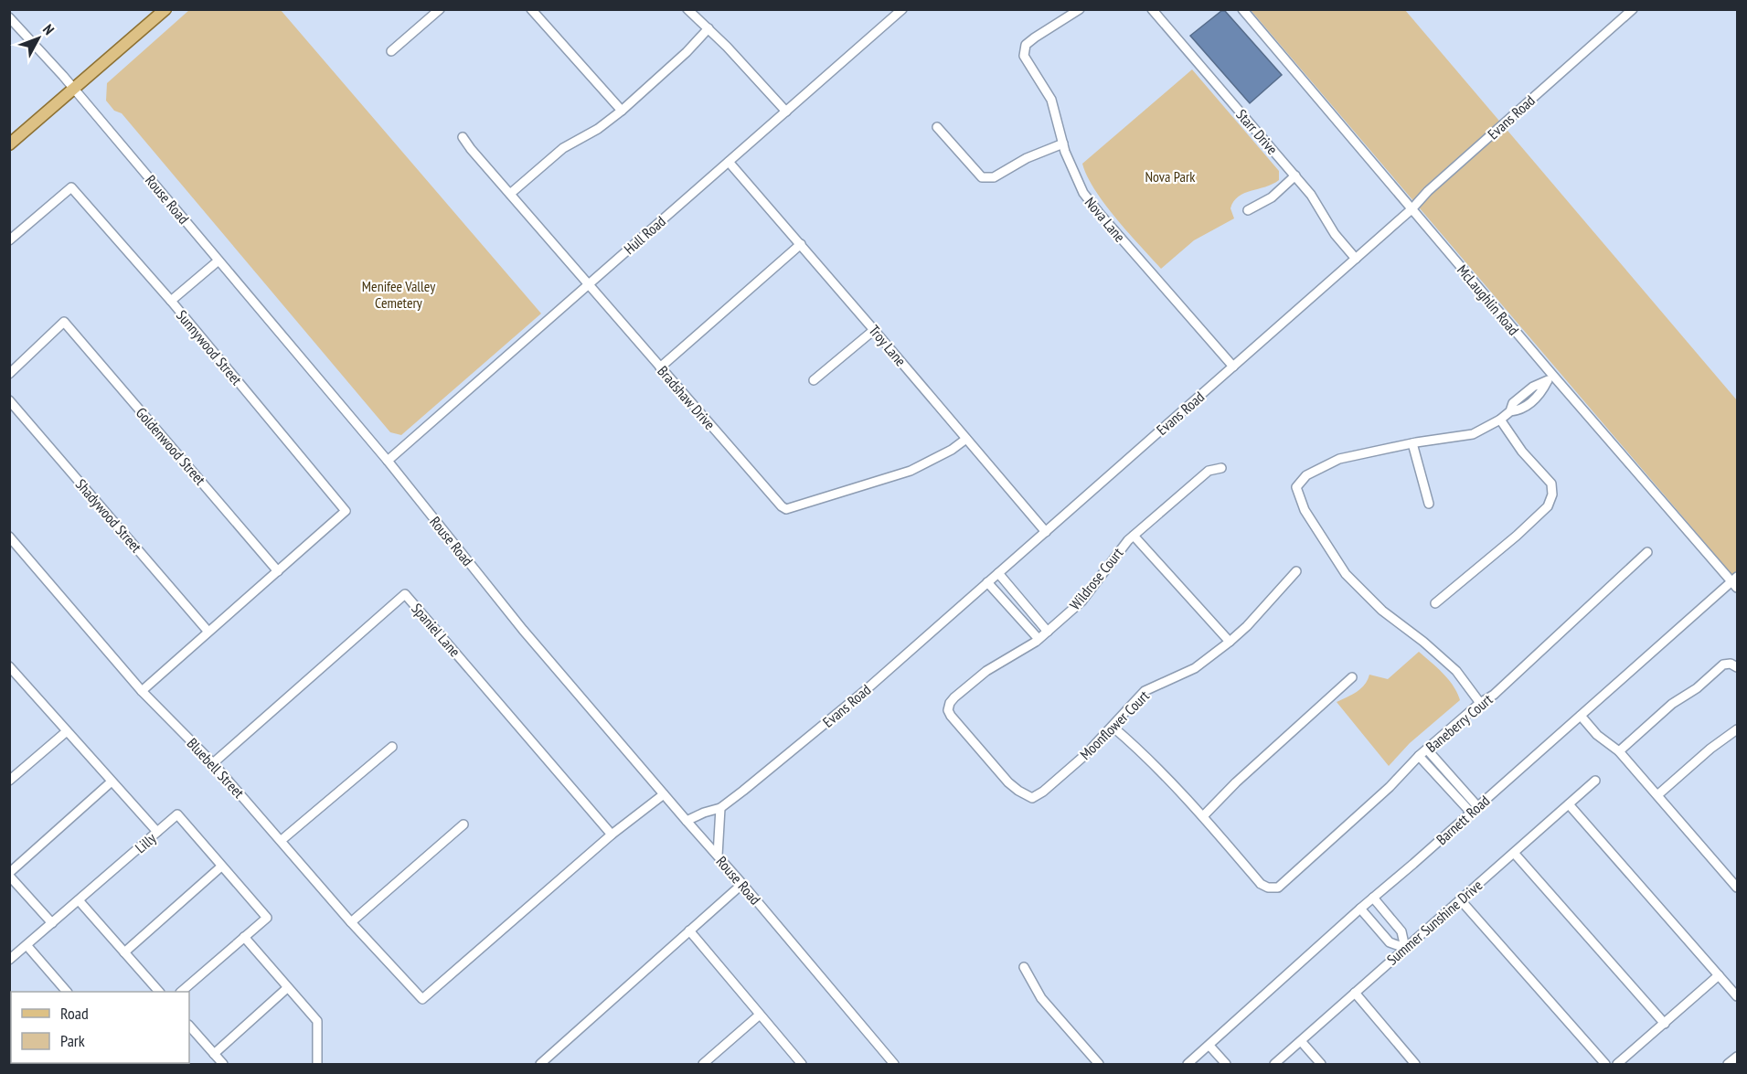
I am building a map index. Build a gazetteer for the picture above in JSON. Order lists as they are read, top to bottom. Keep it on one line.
{"streets":{"street":["Evans Road","Starr Drive","Rouse Road","Nova Lane","Hull Road","McLaughlin Road","Troy Lane","Sunnywood Street","Bradshaw Drive","Goldenwood Street","Shadywood Street","Wildrose Court","Spaniel Lane","Baneberry Court","Moonflower Court","Bluebell Street","Barnett Road","Lilly","Summer Sunshine Drive"]},"crossings":[["Evans Road","Starr Drive"],["Evans Road","Rouse Road"],["Evans Road","Nova Lane"],["Evans Road","McLaughlin Road"],["Evans Road","Troy Lane"],["Rouse Road","Hull Road"],["Hull Road","Troy Lane"],["Hull Road","Bradshaw Drive"],["McLaughlin Road","Barnett Road"],["Troy Lane","Bradshaw Drive"],["Sunnywood Street","Goldenwood Street"],["Wildrose Court","Moonflower Court"],["Spaniel Lane","Bluebell Street"]],"parks":["Nova Park","Menifee Valley Cemetery"],"legend":["Road","Park"],"north":"top right"}
